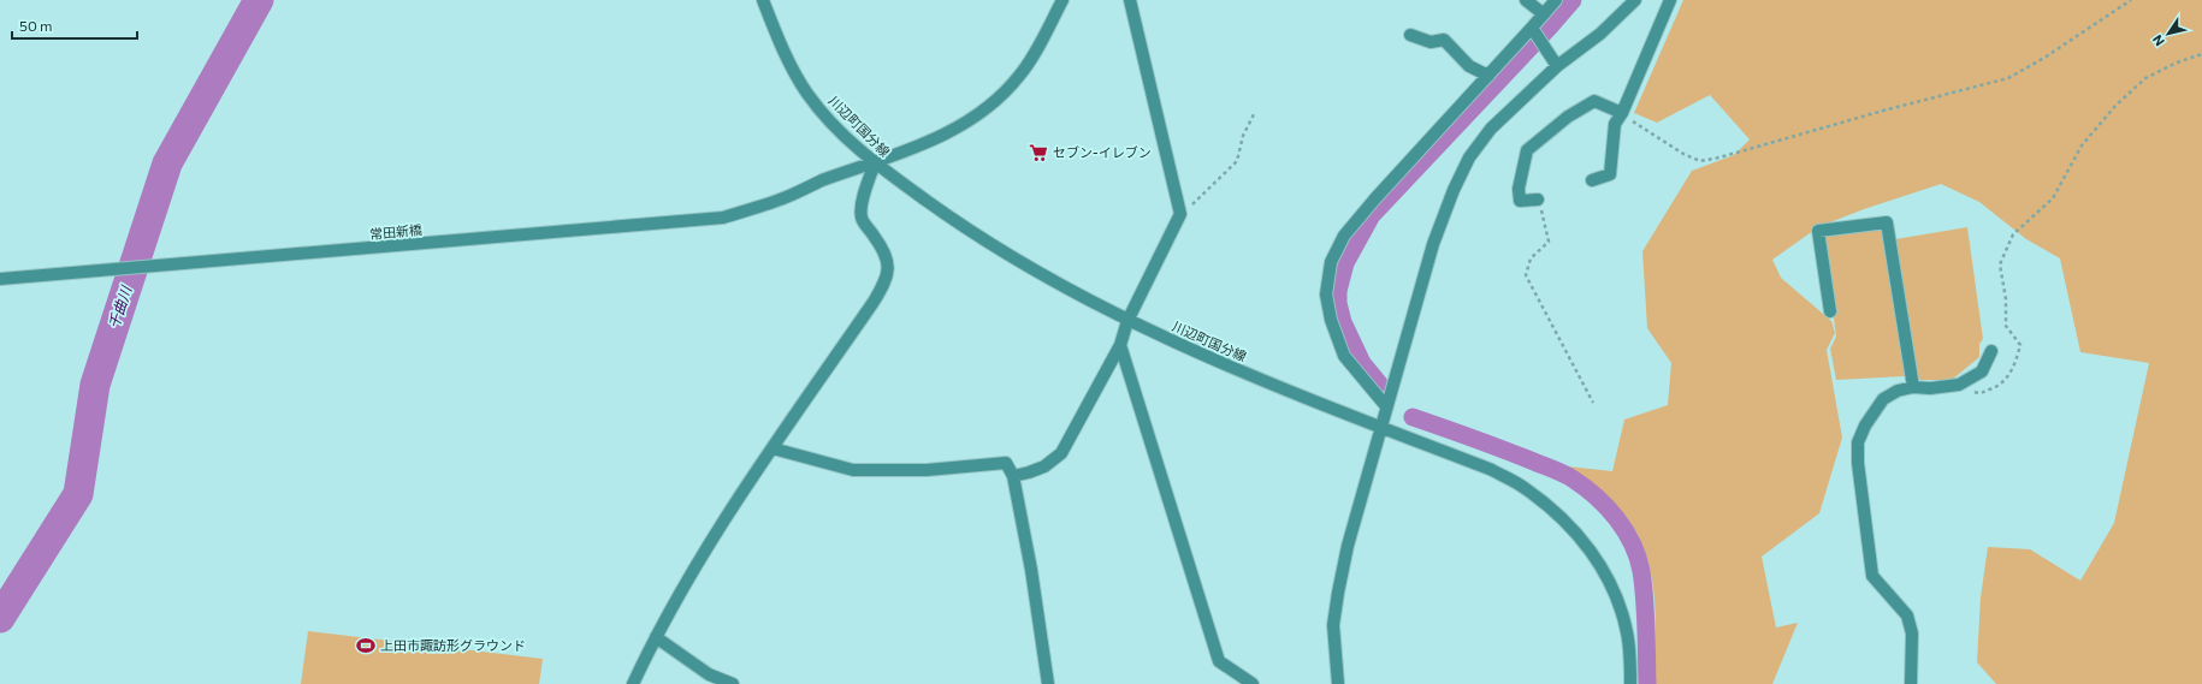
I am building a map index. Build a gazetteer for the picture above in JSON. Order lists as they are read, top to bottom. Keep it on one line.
{"streets":{"street":["川辺町国分線","常田新橋"]},"crossings":[["川辺町国分線","常田新橋"]],"water":["千曲川"],"places":{"supermarket":["セブン-イレブン"],"sports":["上田市諏訪形グラウンド"]},"scale_bar":"50 m","north":"bottom left"}
